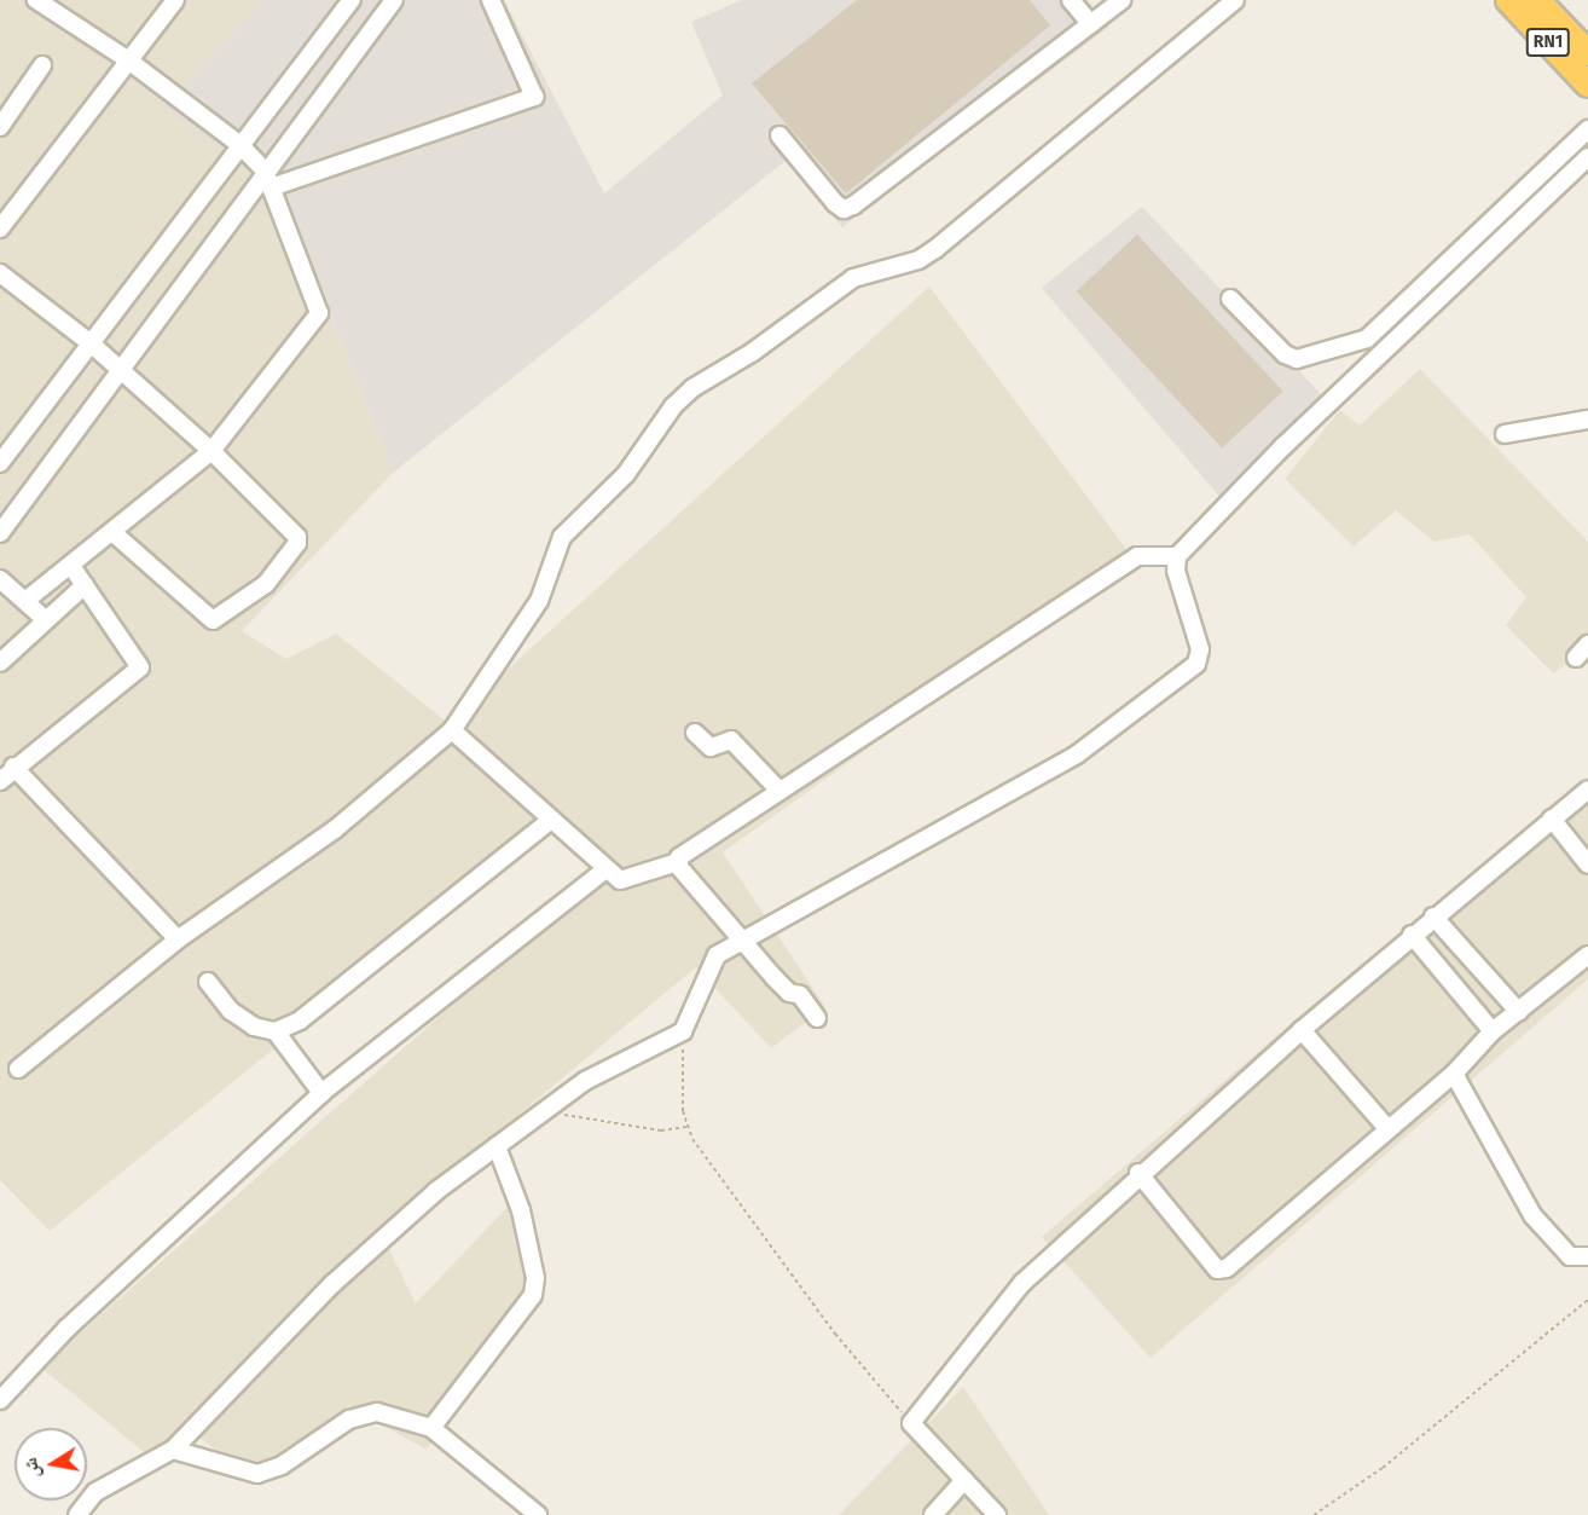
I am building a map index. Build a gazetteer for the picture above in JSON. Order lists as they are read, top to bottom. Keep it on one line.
{"streets":{"highway":["RN1"]},"north":"left"}
